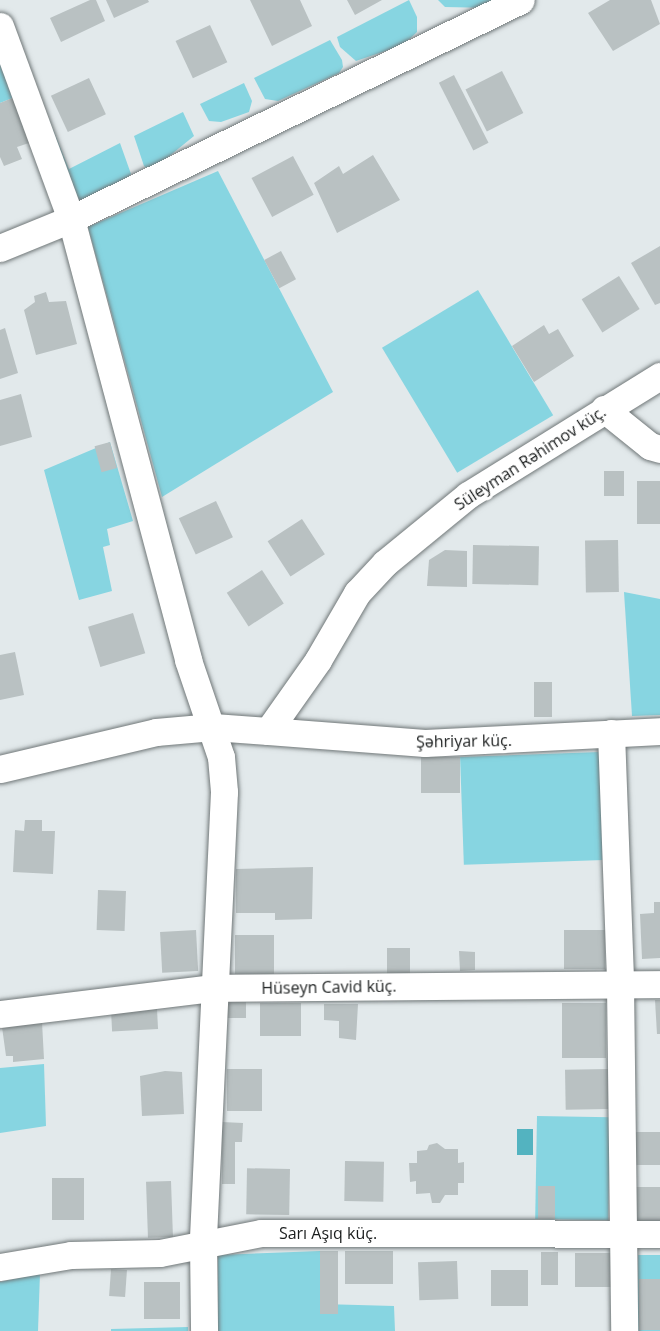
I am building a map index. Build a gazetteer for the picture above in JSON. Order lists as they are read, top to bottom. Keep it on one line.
{"streets":{"street":["Süleyman Rəhimov küç.","Şəhriyar küç.","Hüseyn Cavid küç.","Sarı Aşıq küç."]},"crossings":[["Süleyman Rəhimov küç.","Şəhriyar küç."]]}
